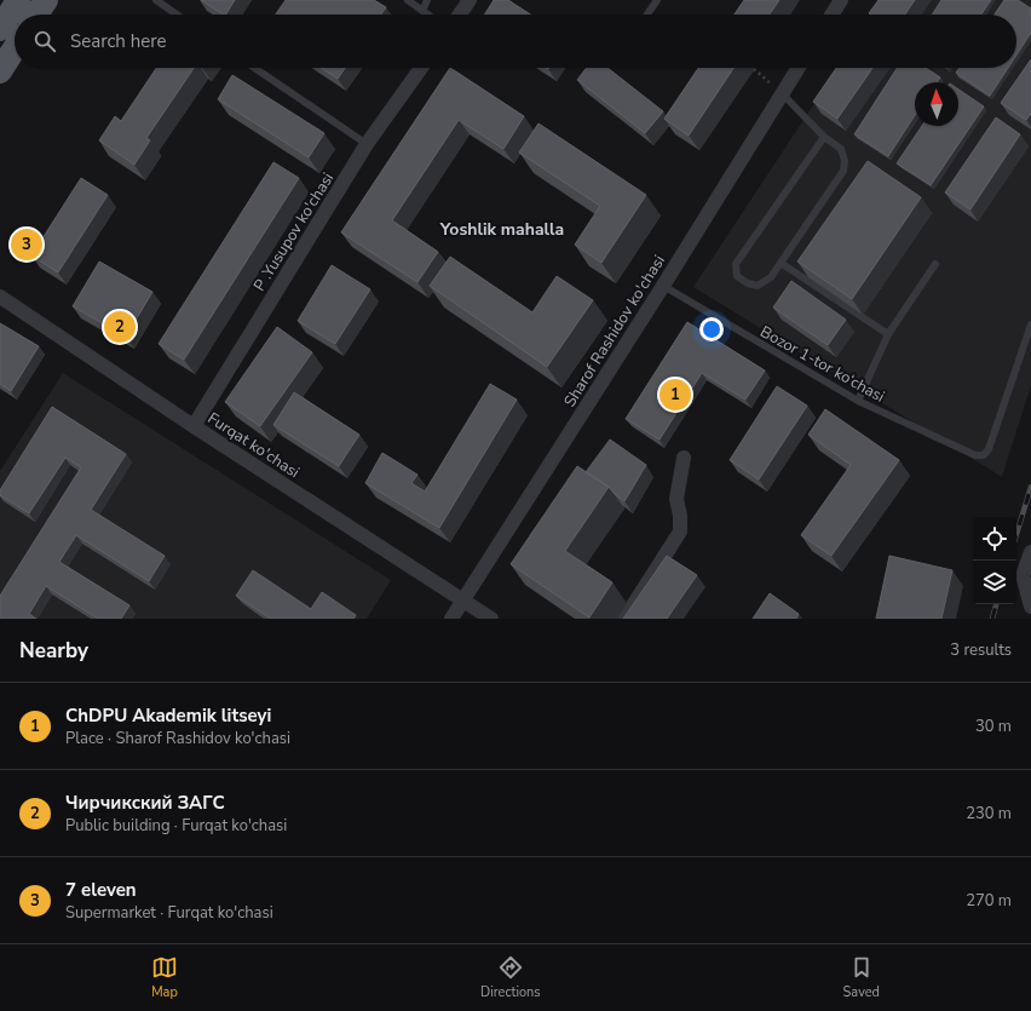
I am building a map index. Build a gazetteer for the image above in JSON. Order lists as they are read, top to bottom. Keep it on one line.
{"streets":{"street":["P .Yusupov ko'chasi","Sharof Rashidov ko'chasi","Furqat ko'chasi"],"lane":["Bozor 1-tor ko‘chasi"]},"crossings":[["P .Yusupov ko'chasi","Furqat ko'chasi"],["Sharof Rashidov ko'chasi","Bozor 1-tor ko‘chasi"],["Sharof Rashidov ko'chasi","Furqat ko'chasi"]],"districts":["Yoshlik mahalla"],"north":"top","page":{"search":"Search here","pins":["3","2","1"],"heading":["Nearby","3 results"],"list":[{"mark":"1","name":"ChDPU Akademik litseyi","note":"Place · Sharof Rashidov ko'chasi","value":"30 m"},{"mark":"2","name":"Чирчикский ЗАГС","note":"Public building · Furqat ko'chasi","value":"230 m"},{"mark":"3","name":"7 eleven","note":"Supermarket · Furqat ko'chasi","value":"270 m"}],"nav":["Map","Directions","Saved"]}}
